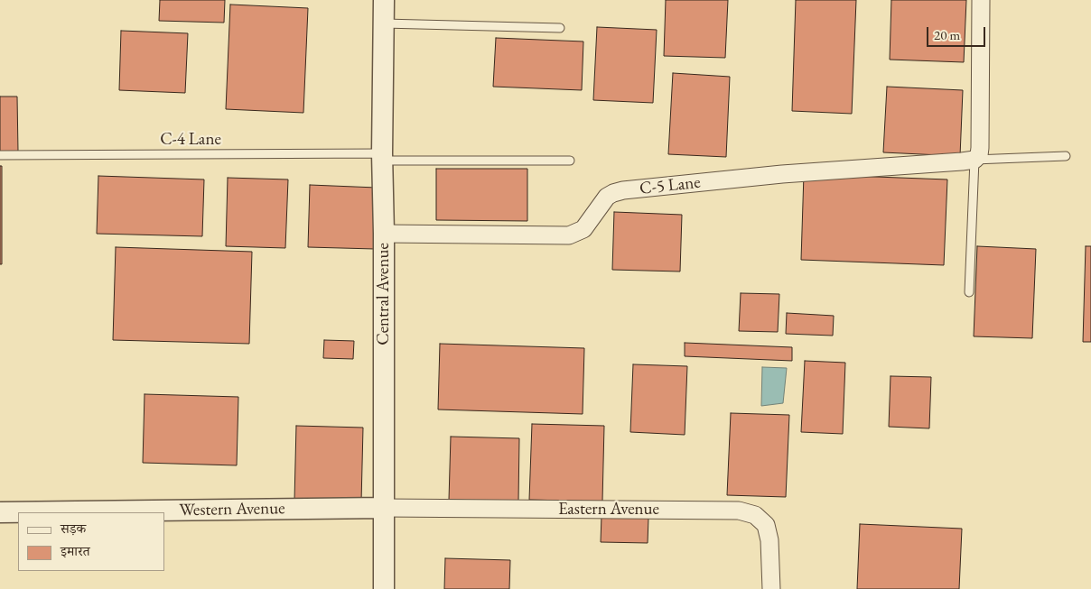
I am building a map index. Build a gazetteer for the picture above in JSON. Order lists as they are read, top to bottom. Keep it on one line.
{"streets":{"street":["C-5 Lane","Central Avenue","Western Avenue","Eastern Avenue"],"lane":["C-4 Lane"]},"crossings":[["C-4 Lane","Central Avenue"],["C-5 Lane","Central Avenue"],["Central Avenue","Western Avenue"],["Central Avenue","Eastern Avenue"],["Western Avenue","Eastern Avenue"]],"legend":["सड़क","इमारत"],"scale_bar":"20 m"}
